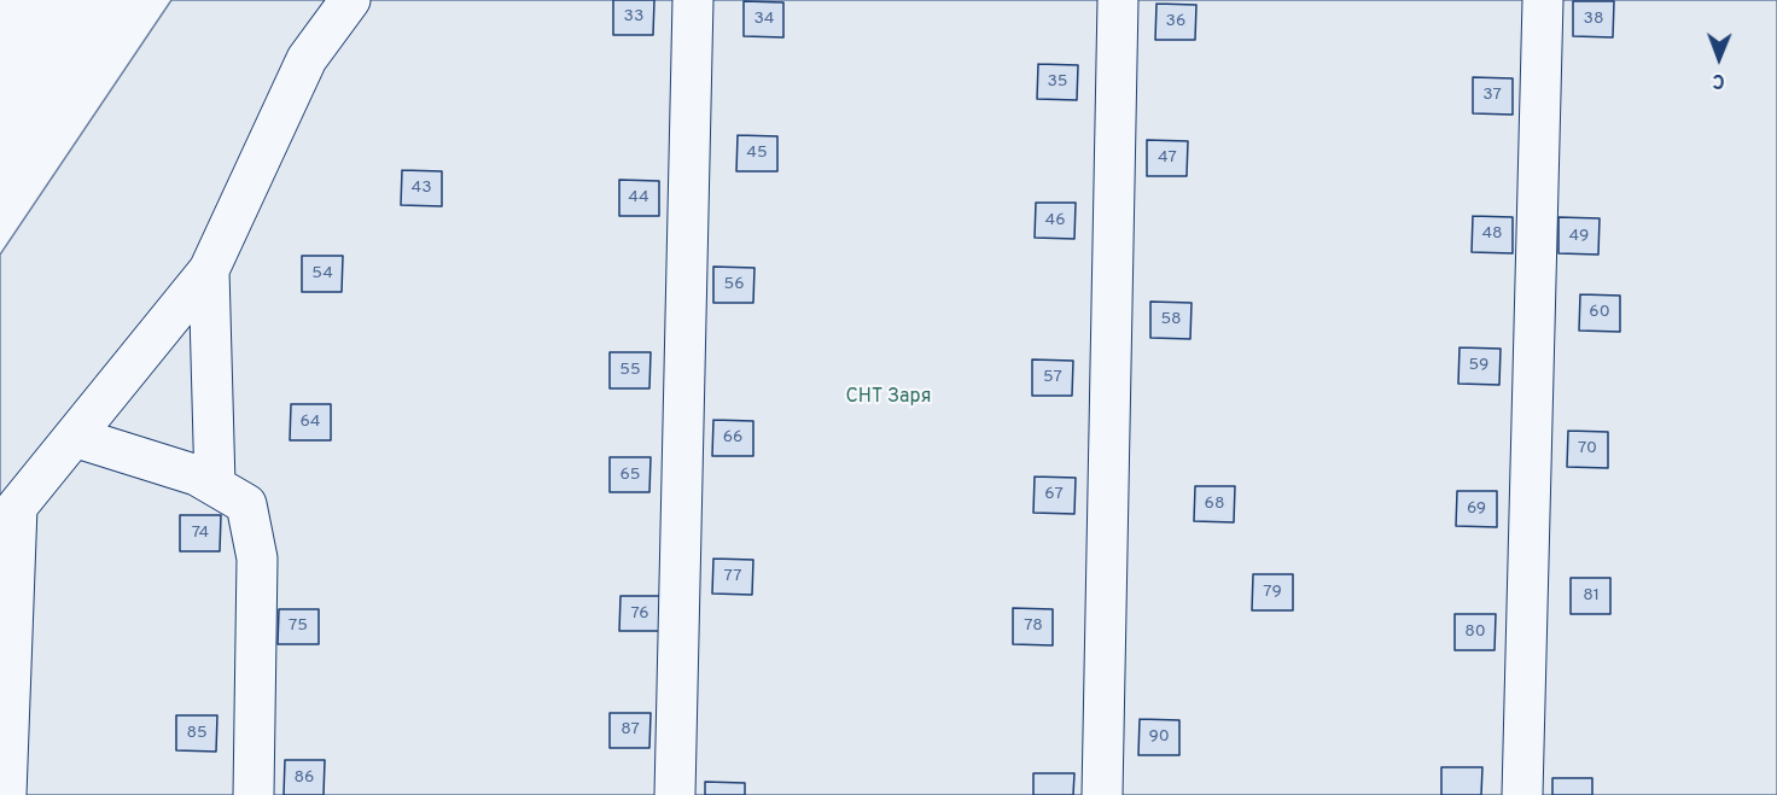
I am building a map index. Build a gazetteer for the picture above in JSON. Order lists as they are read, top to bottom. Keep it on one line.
{"parks":["СНТ Заря"],"house_numbers":["33","34","38","36","35","37","45","47","43","44","46","48","49","54","56","60","58","59","55","57","64","66","70","65","67","68","69","74","77","79","81","76","75","78","80","87","85","90","86"],"north":"bottom"}
